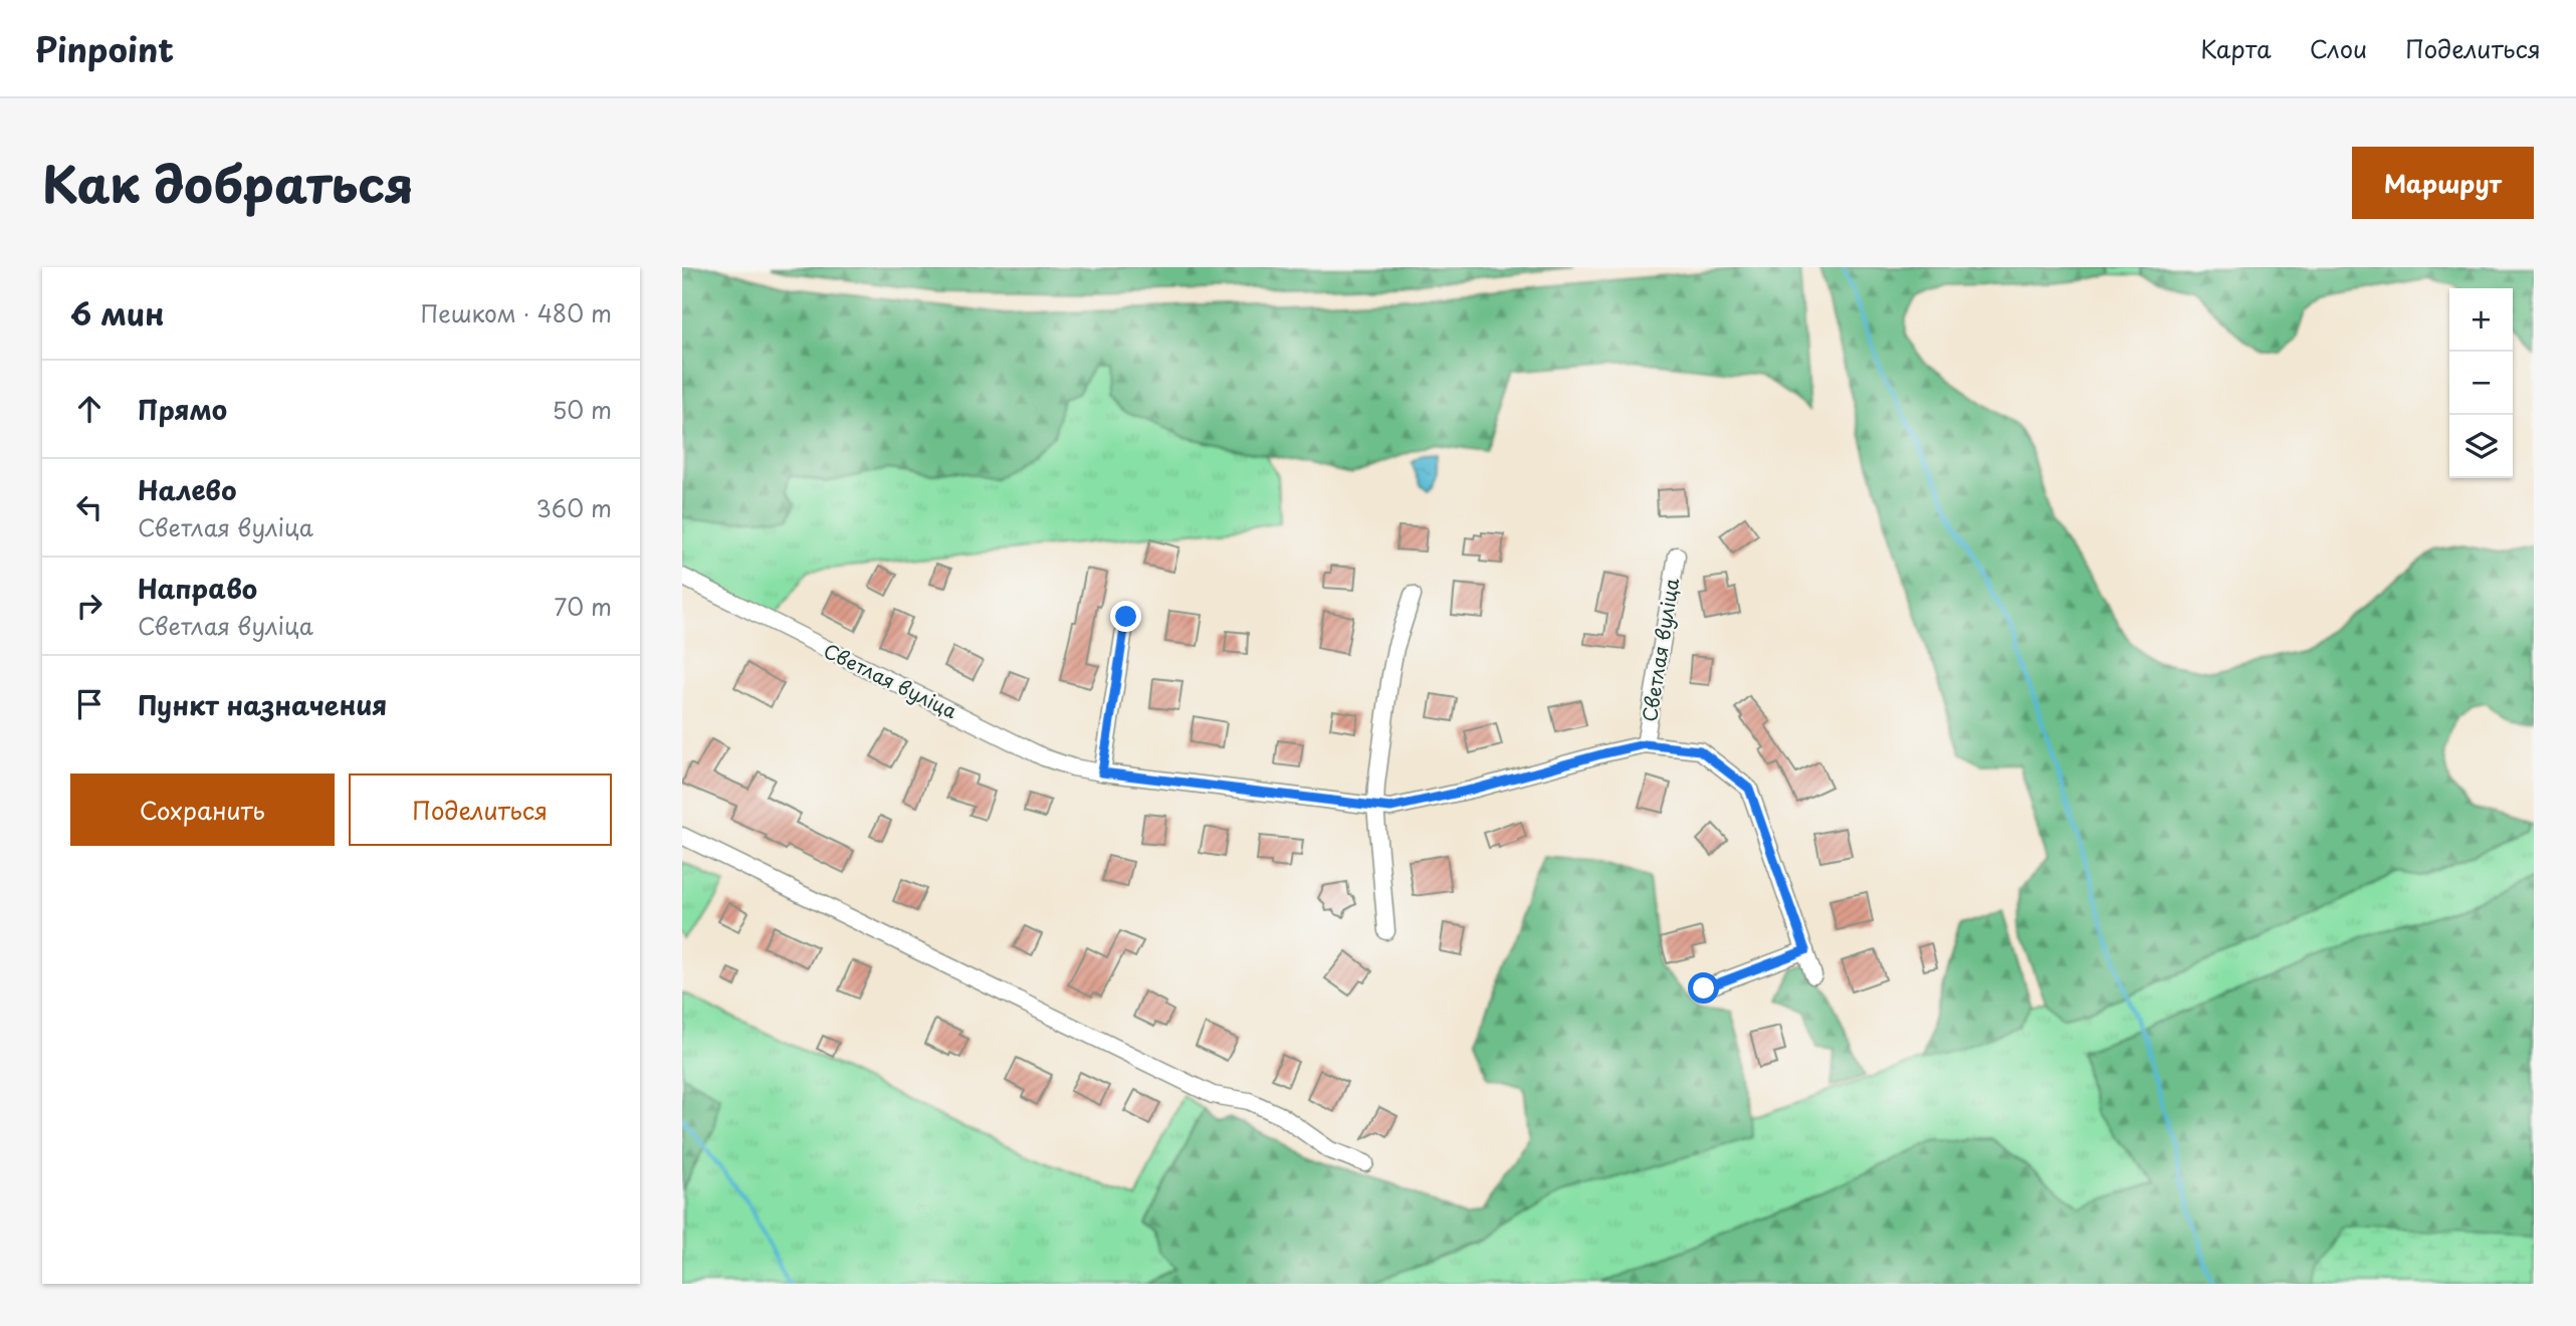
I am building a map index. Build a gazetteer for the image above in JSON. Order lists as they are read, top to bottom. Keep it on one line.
{"streets":{"street":["Светлая вуліца"]},"page":{"header":"Pinpoint","nav":["Карта","Слои","Поделиться"],"title":"Как добраться","buttons":["Маршрут",["Сохранить","Поделиться"]],"heading":["6 мин","Пешком · 480 m"],"map_buttons":["+","−"],"list":[["Прямо","50 m"],["Налево","Светлая вуліца","360 m"],["Направо","Светлая вуліца","70 m"],"Пункт назначения"]}}
